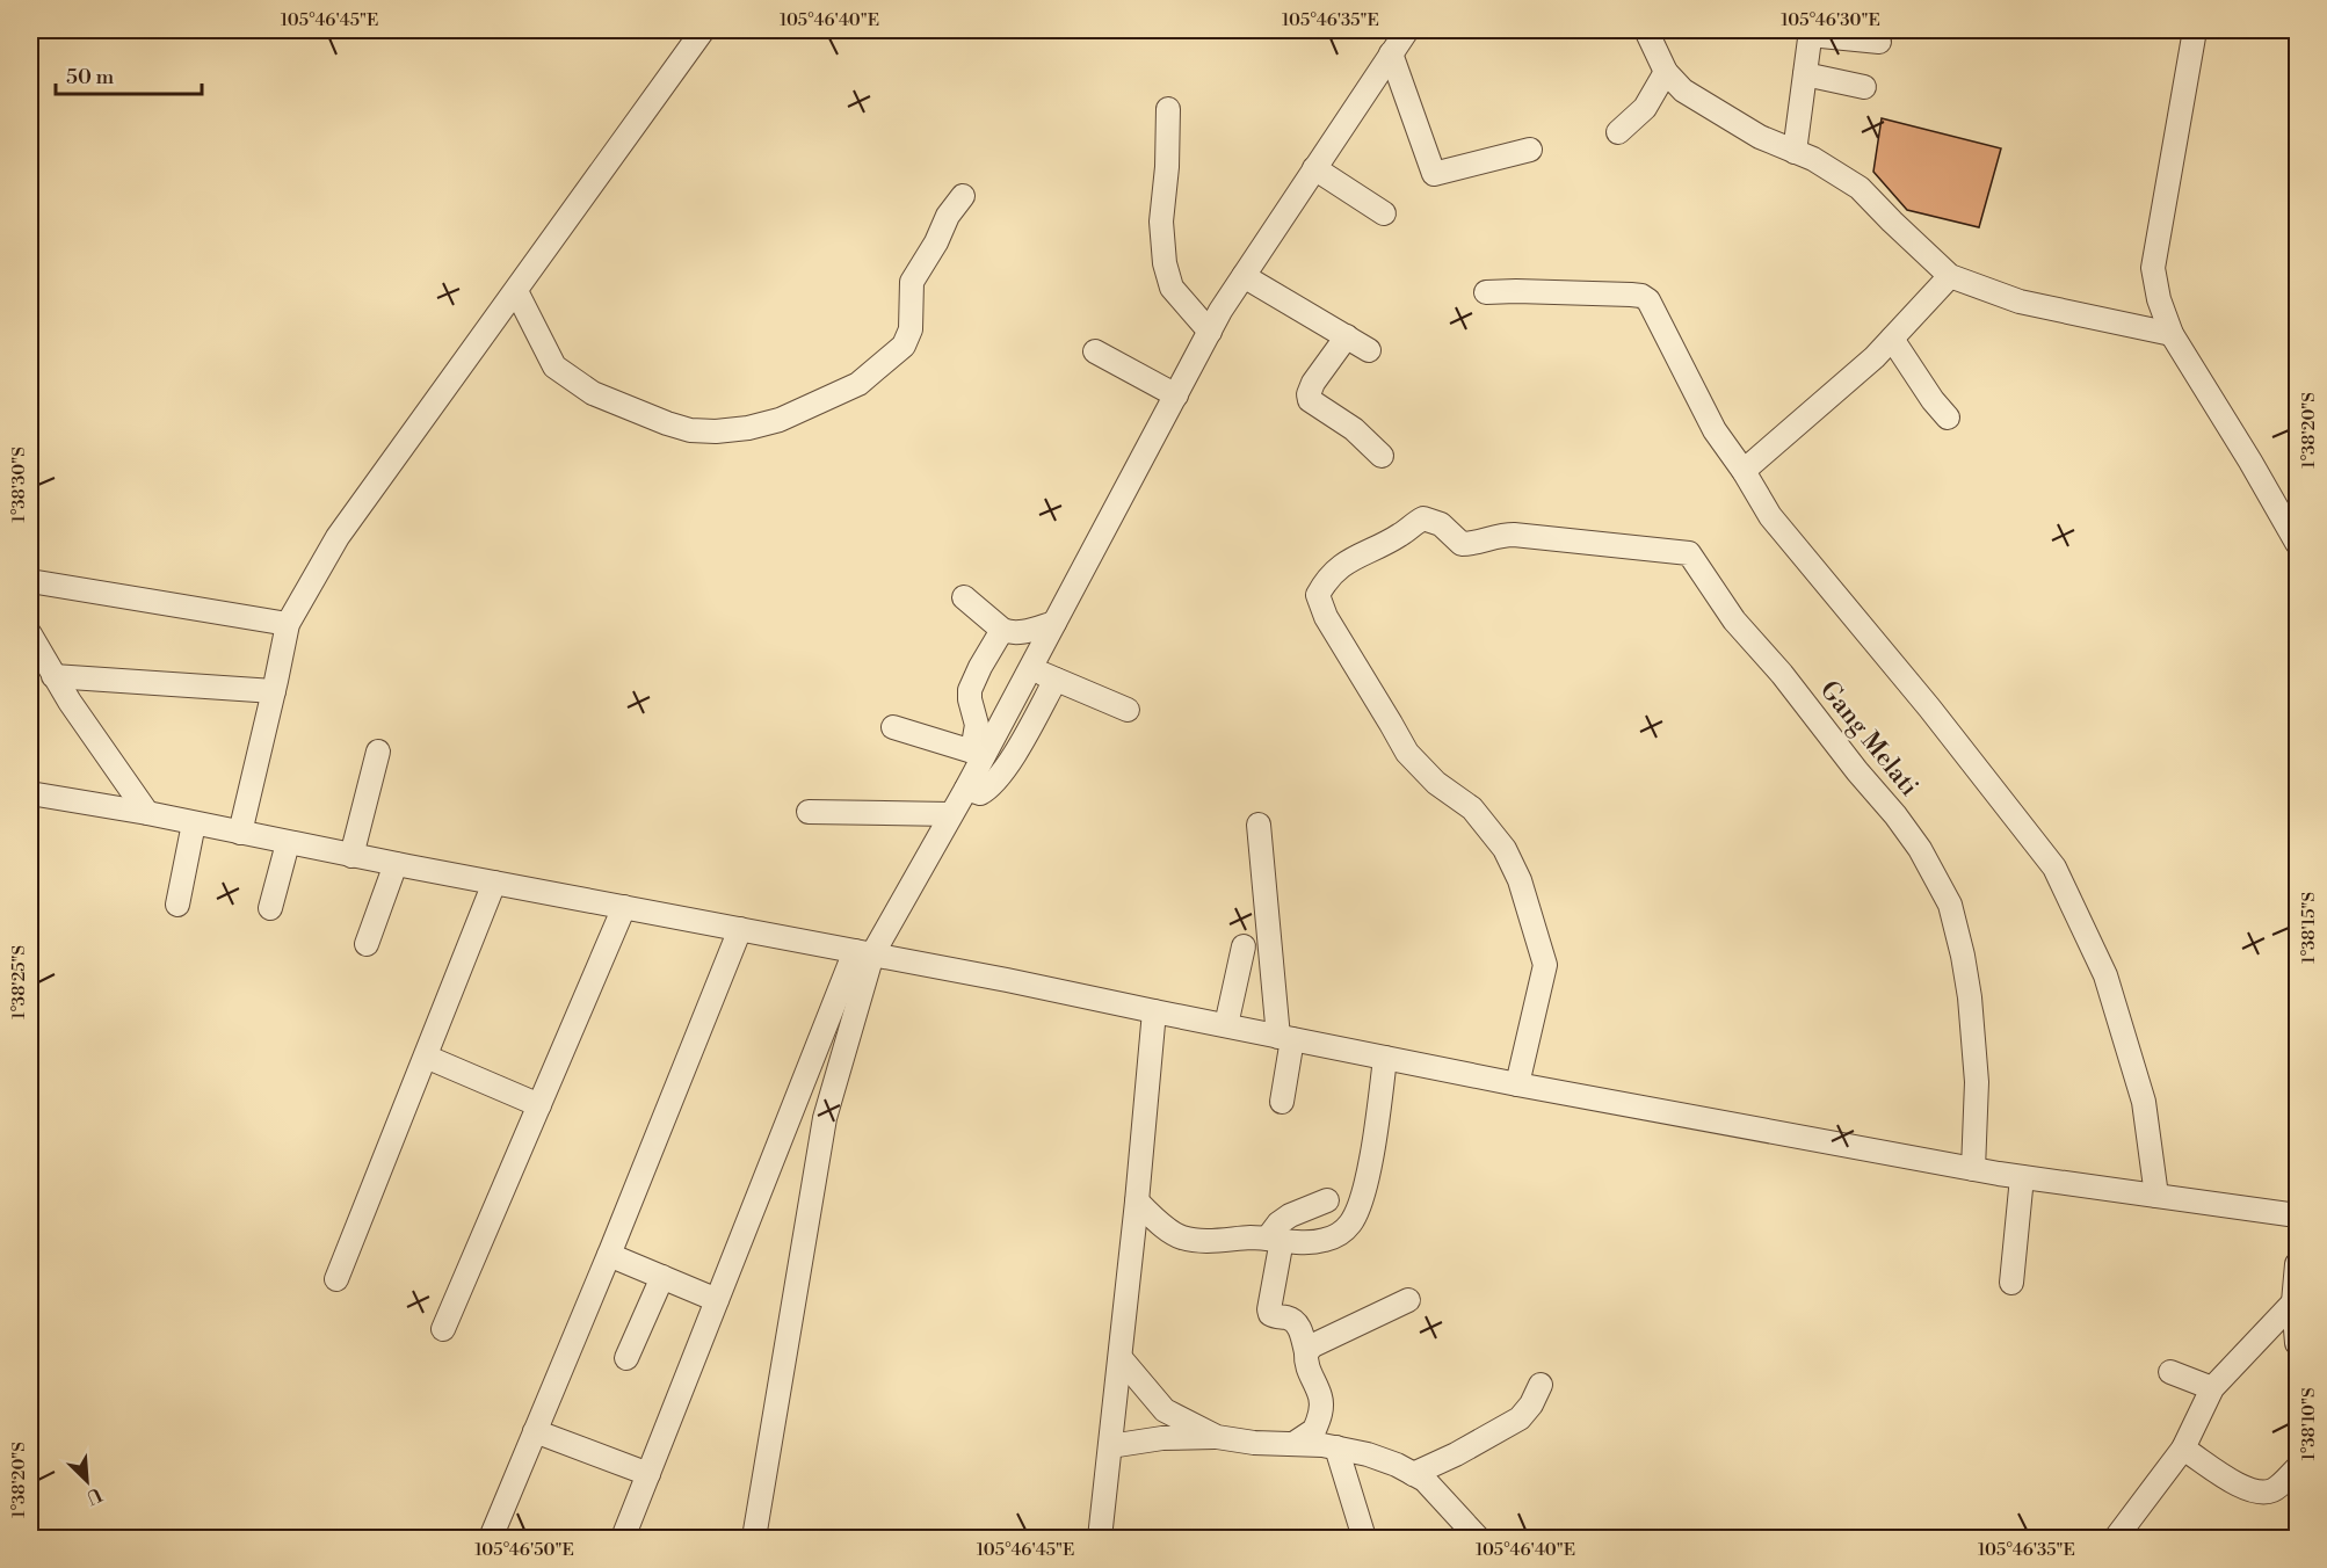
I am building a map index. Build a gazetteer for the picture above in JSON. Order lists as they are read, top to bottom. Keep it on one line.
{"streets":{"street":["Gang Melati"]},"scale_bar":"50 m","north":"bottom right","coordinates":["105°46'45\"E","105°46'40\"E","105°46'35\"E","105°46'30\"E","1°38'20\"S","1°38'30\"S","1°38'15\"S","1°38'25\"S","1°38'10\"S","105°46'50\"E"]}
